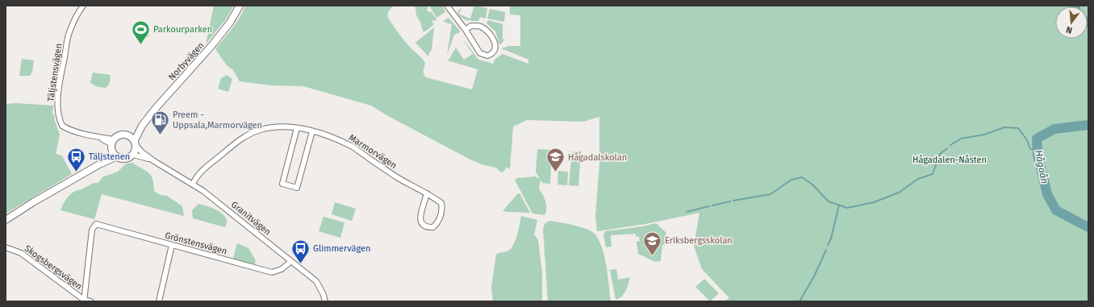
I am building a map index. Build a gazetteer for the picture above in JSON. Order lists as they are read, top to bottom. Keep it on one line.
{"streets":{"street":["Norbyvägen","Täljstensvägen","Marmorvägen","Granitvägen","Grönstensvägen","Skogsbergsvägen"]},"crossings":[["Norbyvägen","Täljstensvägen"],["Norbyvägen","Granitvägen"],["Täljstensvägen","Granitvägen"],["Marmorvägen","Granitvägen"],["Granitvägen","Grönstensvägen"],["Grönstensvägen","Skogsbergsvägen"]],"water":["Hågaån"],"parks":["Hågadalen-Nåsten"],"places":{"sports":["Parkourparken"],"fuel station":["Preem - Uppsala,Marmorvägen"],"bus stop":["Täljstenen","Glimmervägen"],"school or university":["Hågadalskolan","Eriksbergsskolan"]},"north":"bottom"}
